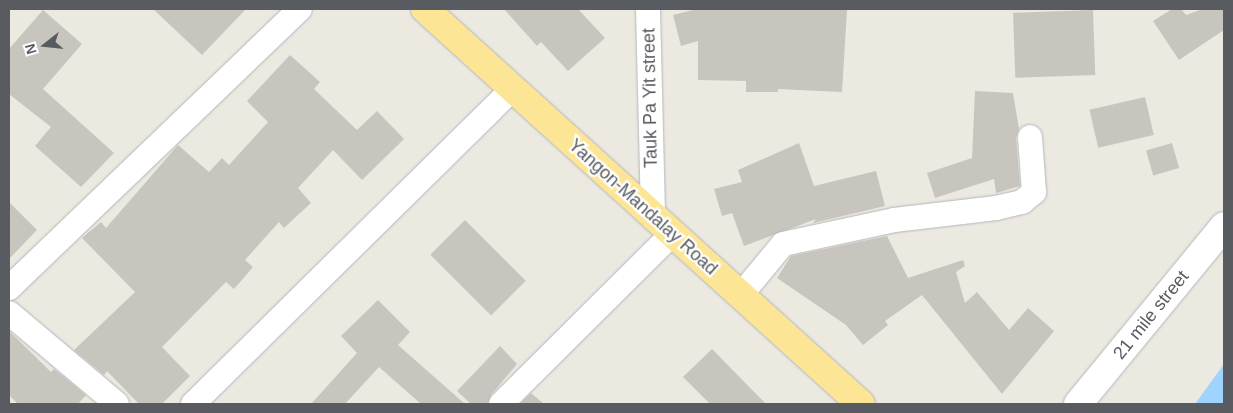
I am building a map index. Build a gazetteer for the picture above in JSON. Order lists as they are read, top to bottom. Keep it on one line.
{"streets":{"highway":["Yangon-Mandalay Road"],"street":["Tauk Pa Yit street","21 mile street"]},"crossings":[["Tauk Pa Yit street","Yangon-Mandalay Road"]],"north":"left"}
